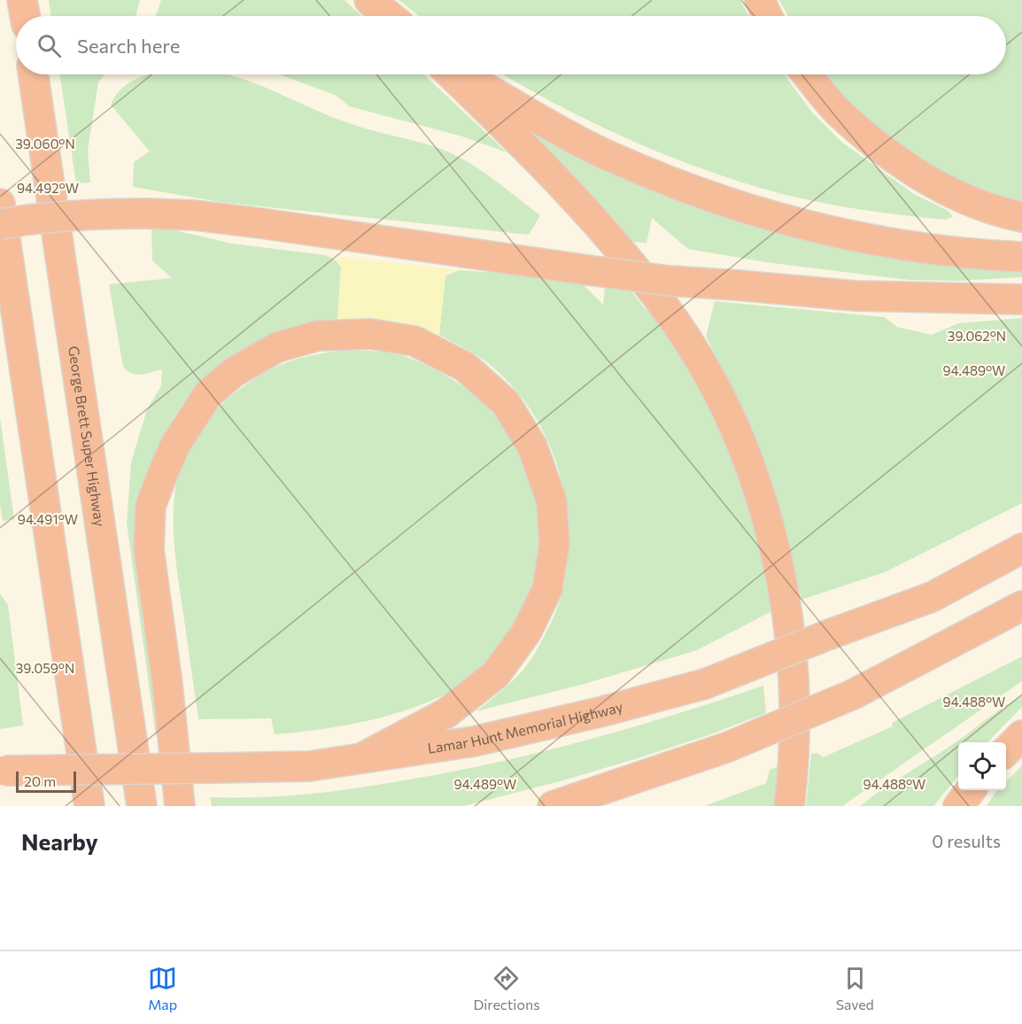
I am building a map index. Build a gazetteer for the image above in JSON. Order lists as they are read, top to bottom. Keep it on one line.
{"streets":{"highway":["George Brett Super Highway","Lamar Hunt Memorial Highway"]},"scale_bar":"20 m","page":{"search":"Search here","scale":"20 m","heading":["Nearby","0 results"],"nav":["Map","Directions","Saved"]},"coordinates":["39.060°N","94.492°W","39.062°N","94.489°W","94.491°W","39.059°N","94.488°W"]}
